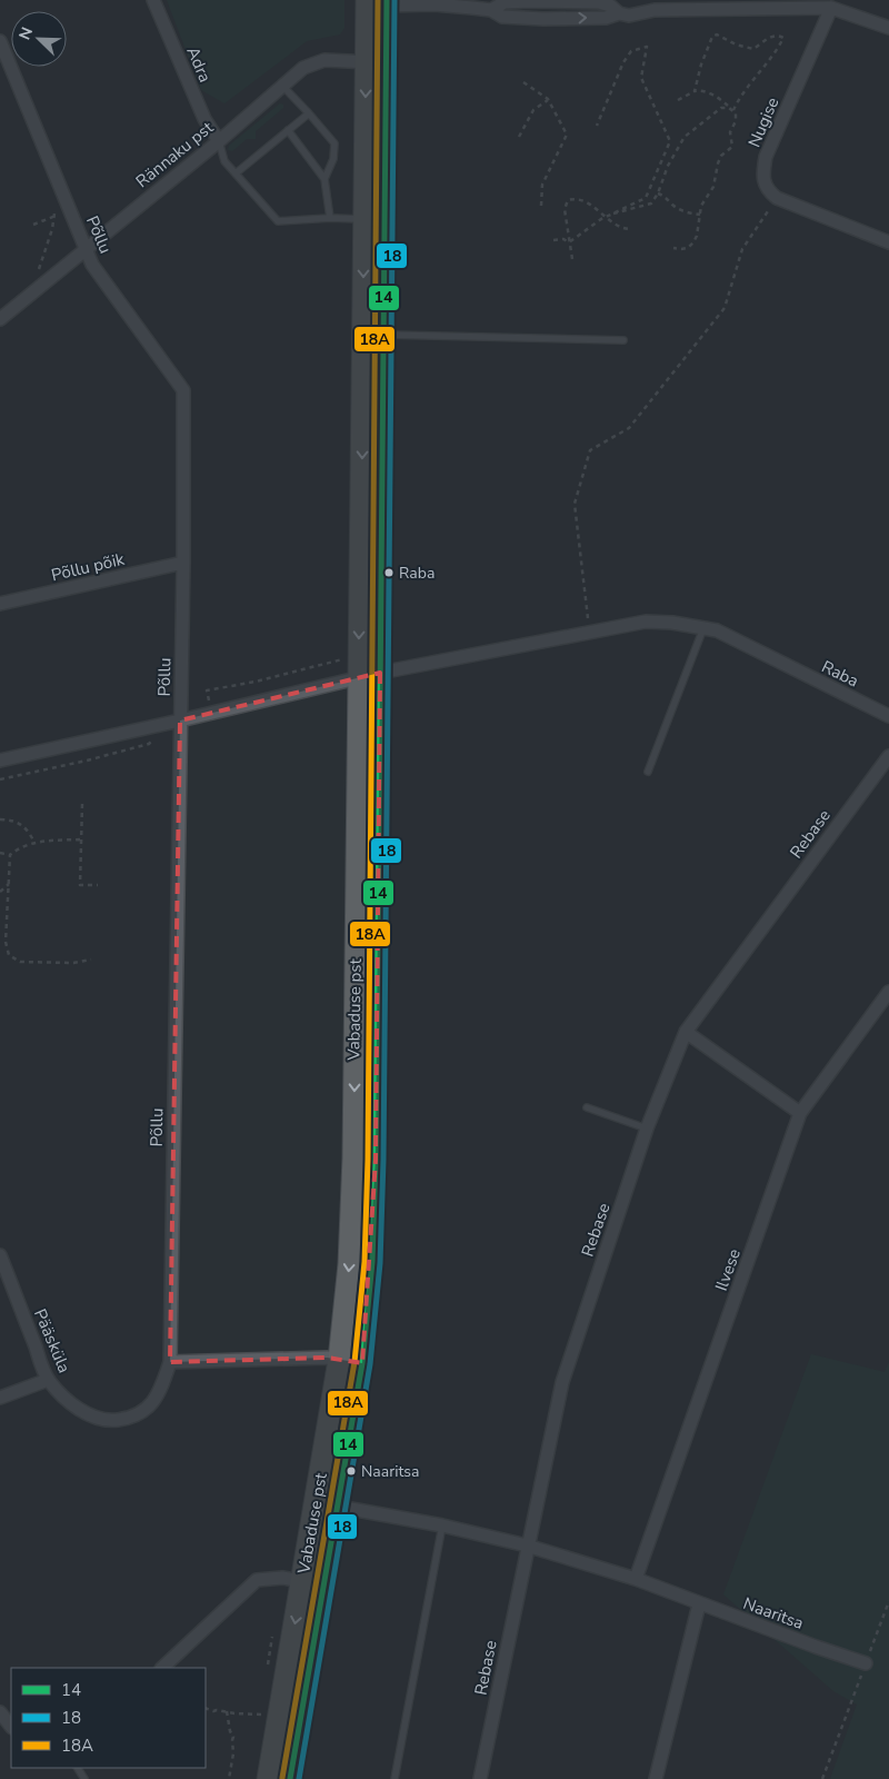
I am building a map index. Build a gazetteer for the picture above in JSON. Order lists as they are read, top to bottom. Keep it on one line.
{"streets":{"highway":["Vabaduse pst"],"street":["Adra","Nugise","Rännaku pst","Põllu","Põllu põik","Raba","Rebase","Ilvese","Pääsküla","Naaritsa"]},"crossings":[["Adra","Rännaku pst"],["Rännaku pst","Põllu"],["Rännaku pst","Vabaduse pst"],["Põllu","Põllu põik"],["Põllu","Raba"],["Põllu","Pääsküla"],["Raba","Vabaduse pst"],["Rebase","Naaritsa"],["Vabaduse pst","Naaritsa"],["Ilvese","Naaritsa"]],"places":["Raba","Naaritsa"],"lines":["transit line 14","transit line 18","transit line 18A"],"legend":["14","18","18A"],"north":"top left"}
